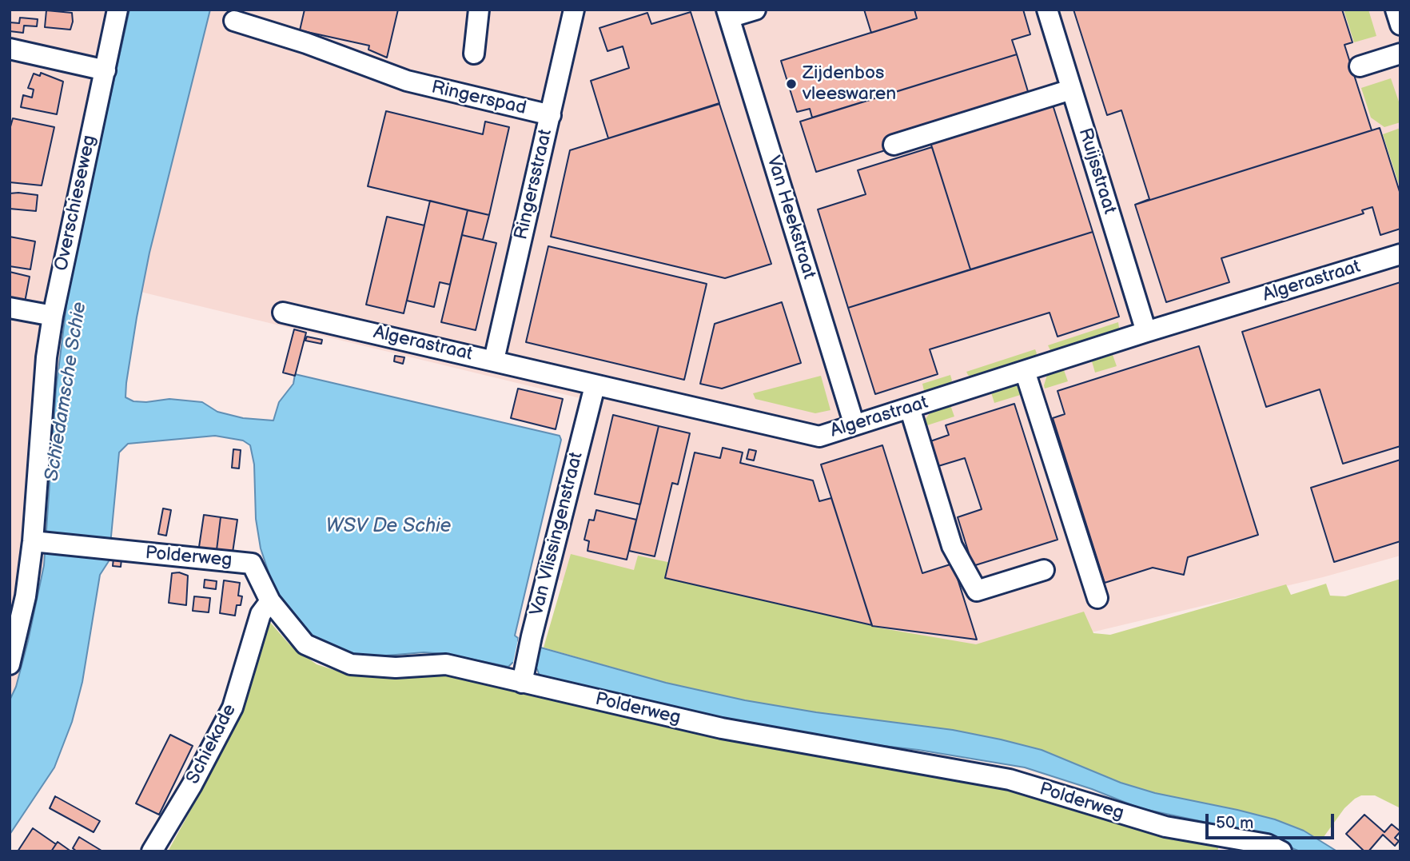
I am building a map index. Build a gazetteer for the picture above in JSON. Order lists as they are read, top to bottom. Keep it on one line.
{"streets":{"street":["Ringerspad","Ruijsstraat","Ringersstraat","Overschieseweg","Van Heekstraat","Algerastraat","Van Vlissingenstraat","Polderweg","Schiekade"]},"crossings":[["Ringerspad","Ringersstraat"],["Ruijsstraat","Algerastraat"],["Ringersstraat","Algerastraat"],["Overschieseweg","Polderweg"],["Van Heekstraat","Algerastraat"],["Algerastraat","Van Vlissingenstraat"],["Van Vlissingenstraat","Polderweg"],["Polderweg","Schiekade"]],"water":["Schiedamsche Schie","WSV De Schie"],"places":["Zijdenbos vleeswaren"],"scale_bar":"50 m"}
